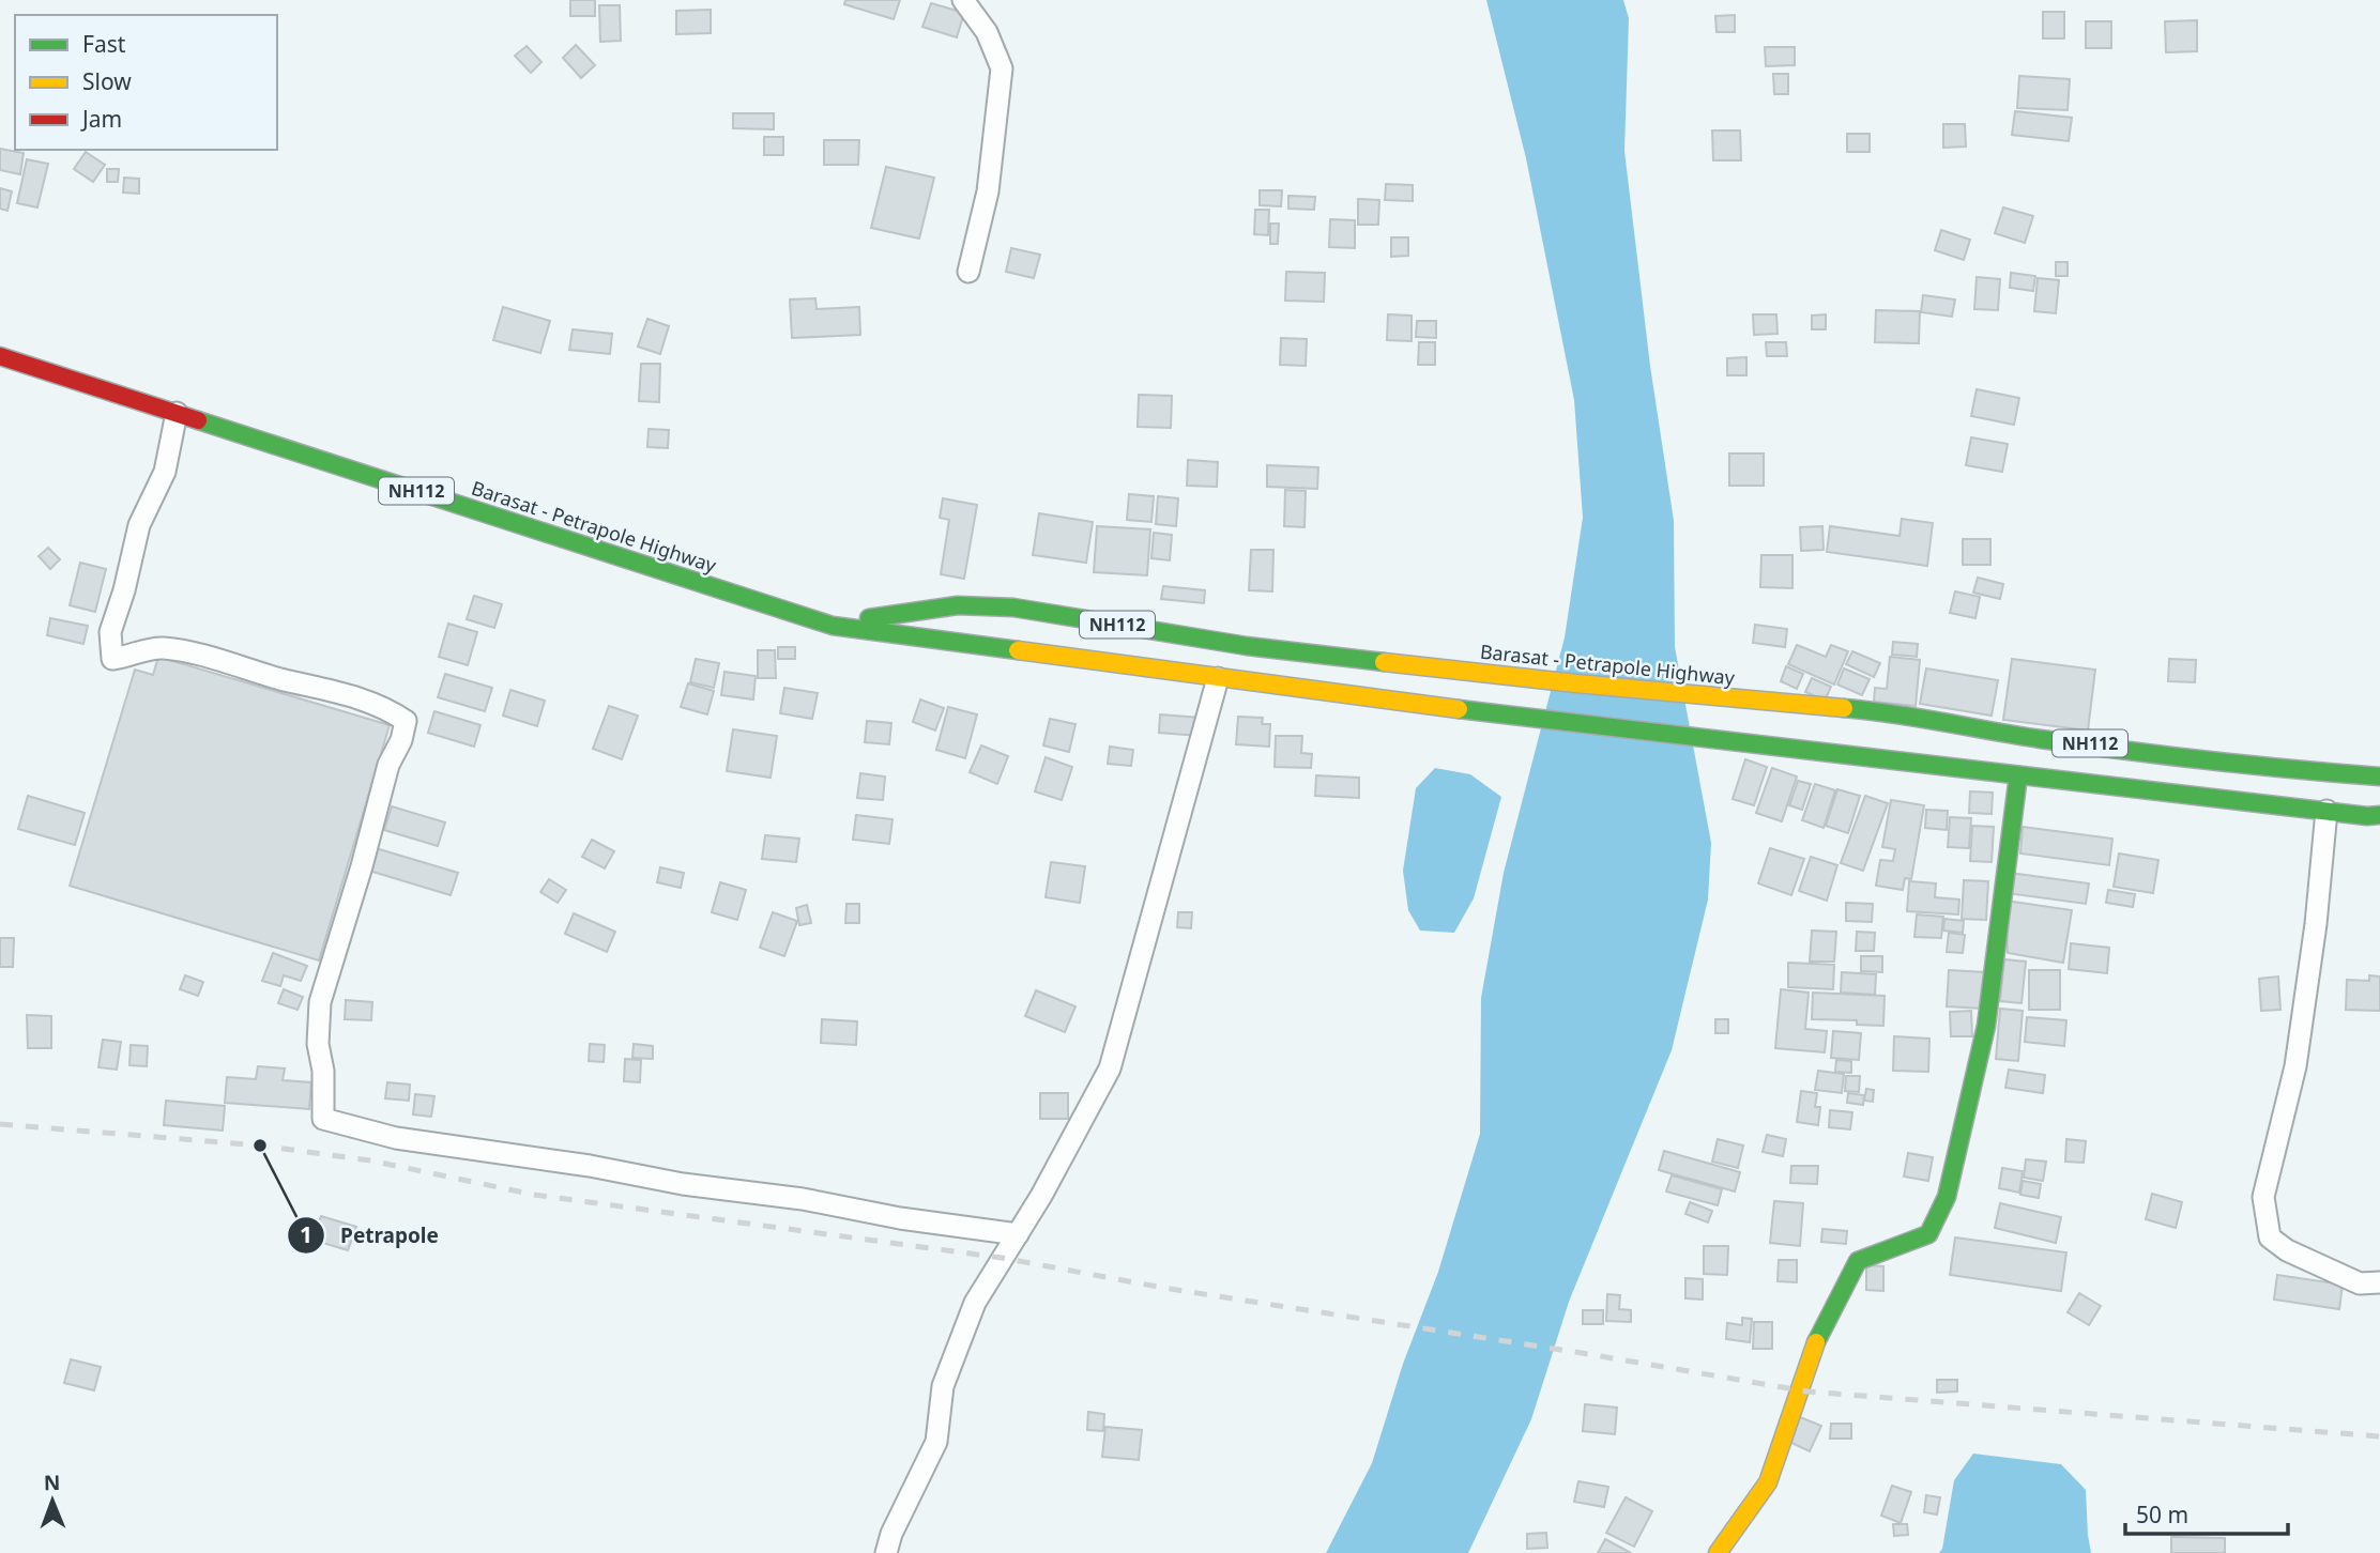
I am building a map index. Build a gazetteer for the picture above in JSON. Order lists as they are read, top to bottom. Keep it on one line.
{"streets":{"main road":["NH112","Barasat - Petrapole Highway"]},"places":["Petrapole"],"legend":["Fast","Slow","Jam"],"scale_bar":"50 m","north":"top"}
